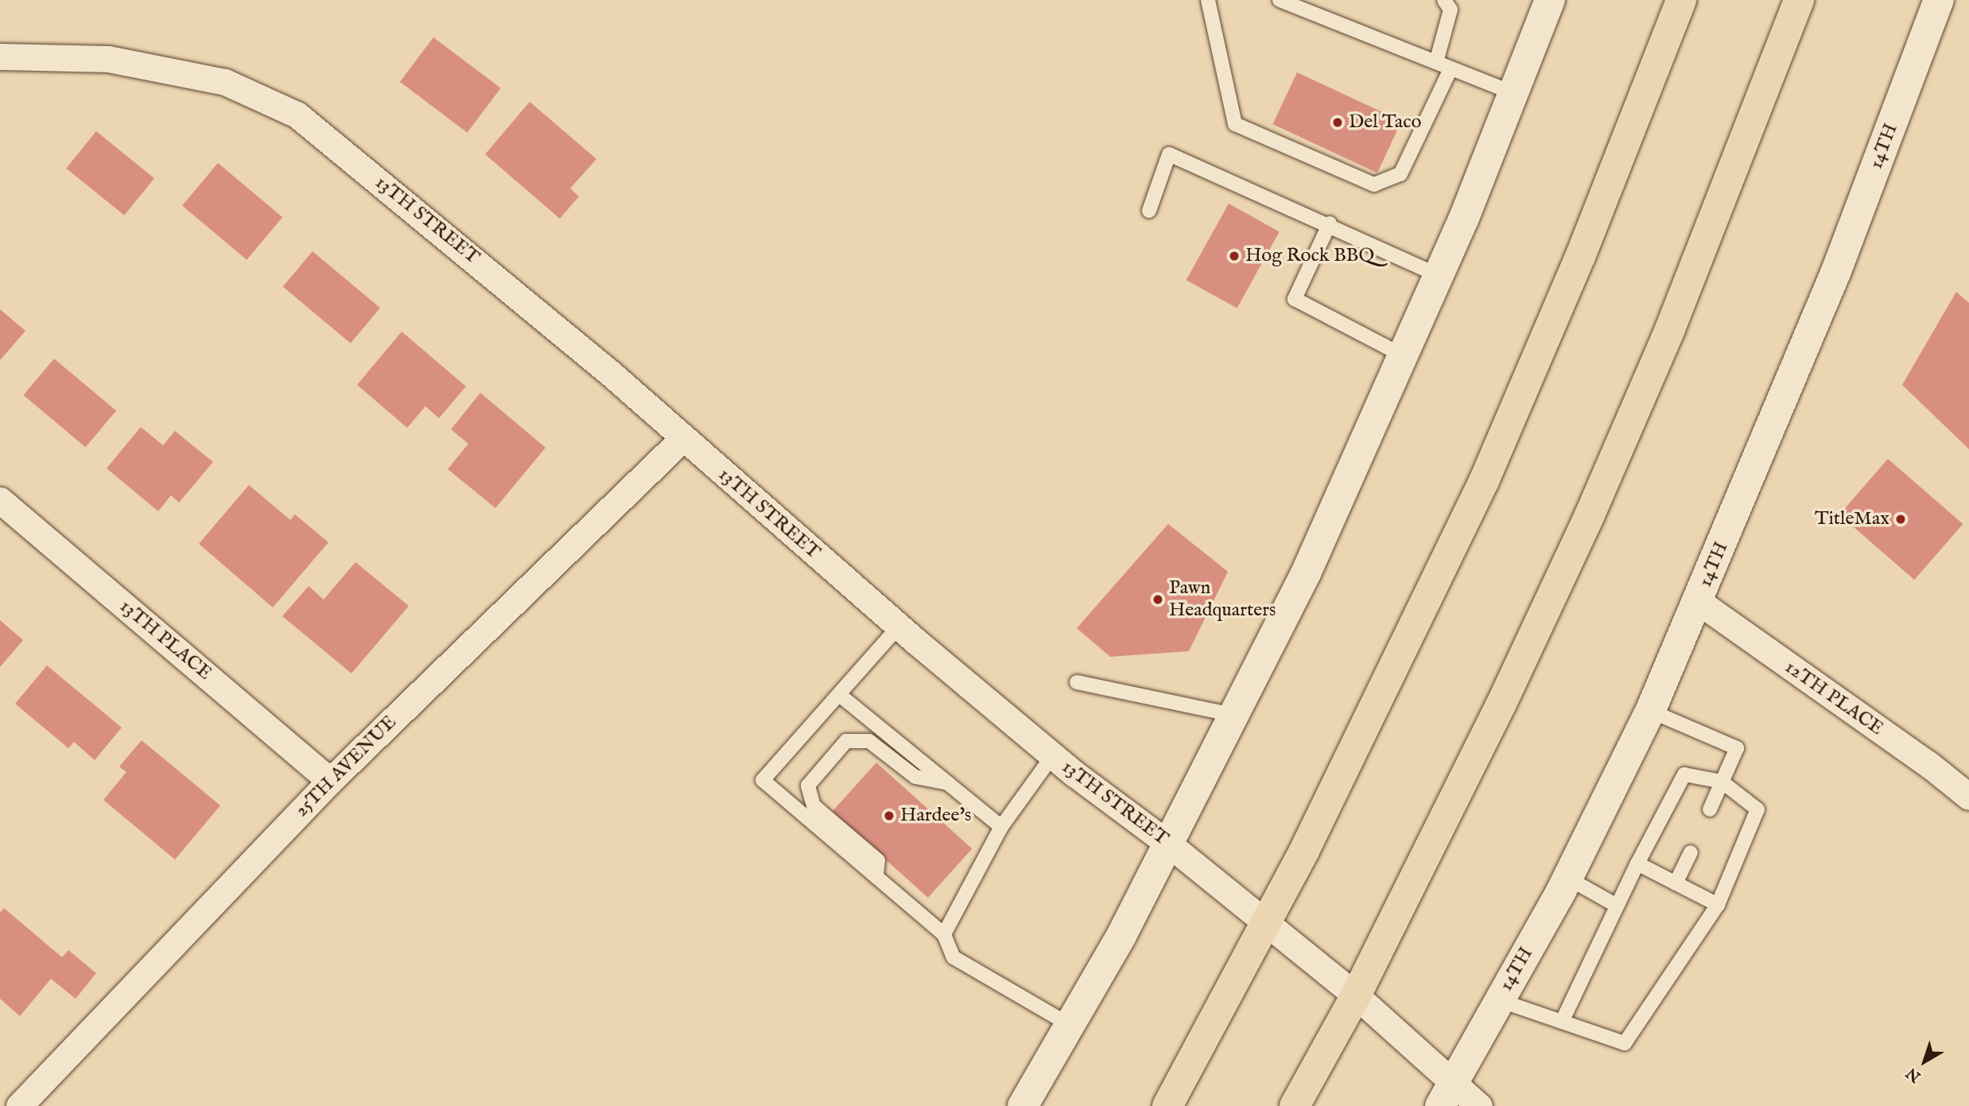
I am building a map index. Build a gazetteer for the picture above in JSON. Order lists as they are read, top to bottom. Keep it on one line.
{"streets":{"street":["14TH","13TH STREET","13TH PLACE","12TH PLACE","25TH AVENUE"]},"crossings":[["14TH","13TH STREET"],["14TH","12TH PLACE"],["13TH STREET","25TH AVENUE"],["13TH PLACE","25TH AVENUE"]],"places":["Del Taco","Hog Rock BBQ","TitleMax","Pawn Headquarters","Hardee's"],"north":"bottom left"}
